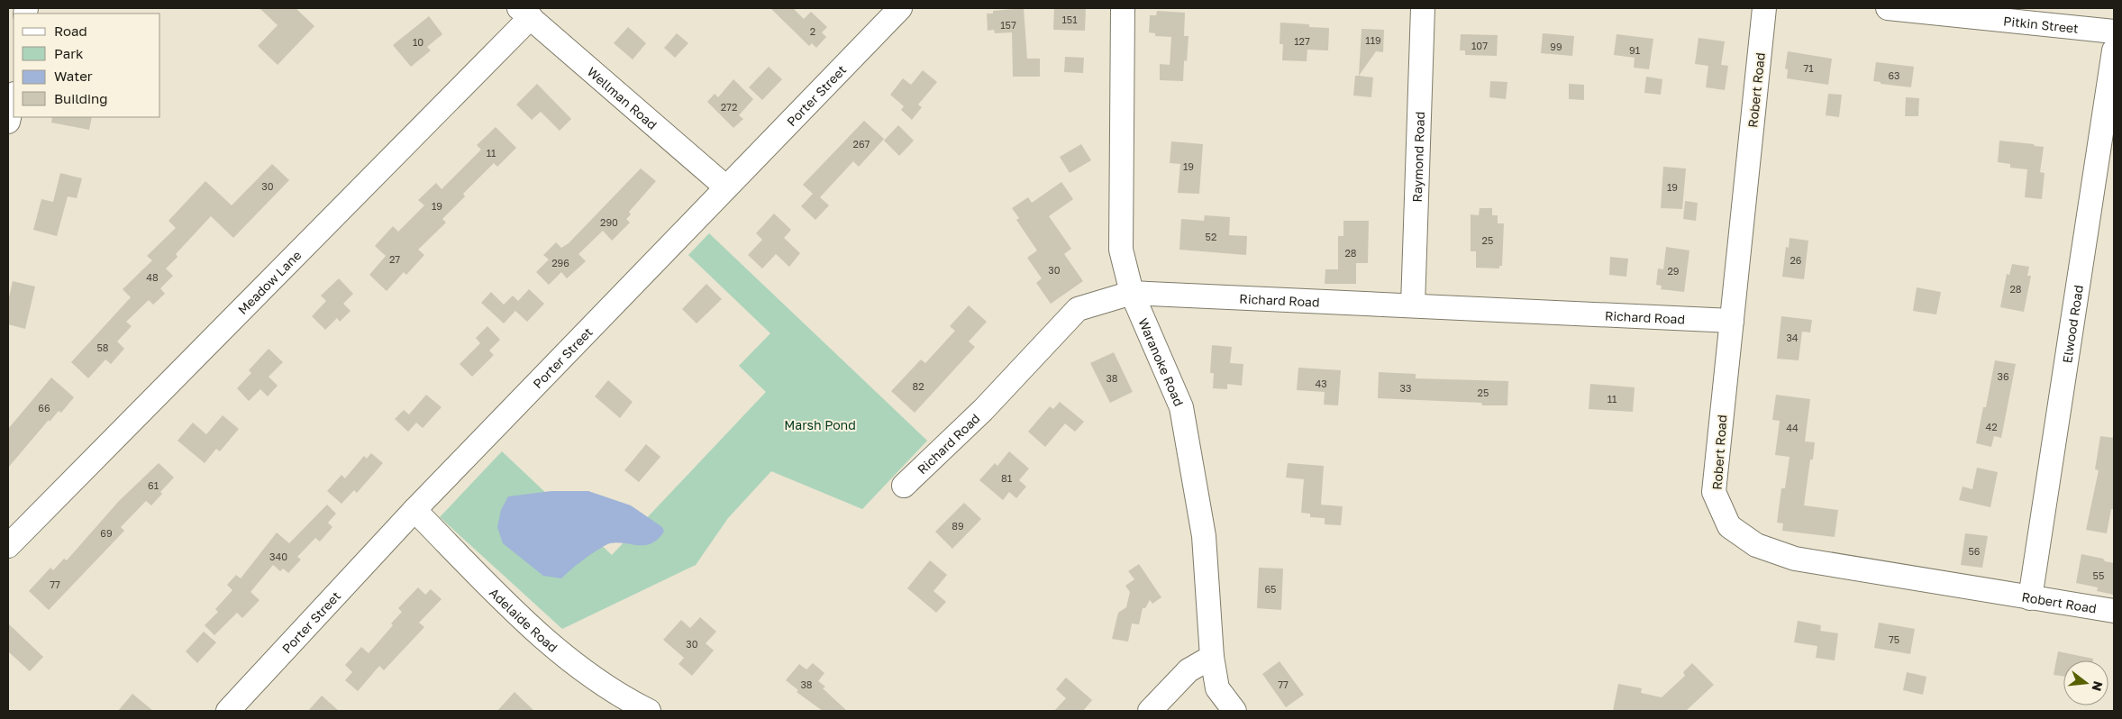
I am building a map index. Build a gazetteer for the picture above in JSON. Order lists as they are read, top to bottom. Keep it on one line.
{"streets":{"street":["Pitkin Street","Robert Road","Porter Street","Wellman Road","Raymond Road","Meadow Lane","Richard Road","Elwood Road","Waranoke Road","Adelaide Road"]},"crossings":[["Robert Road","Richard Road"],["Robert Road","Elwood Road"],["Porter Street","Wellman Road"],["Porter Street","Adelaide Road"],["Wellman Road","Meadow Lane"],["Raymond Road","Richard Road"],["Richard Road","Waranoke Road"]],"parks":["Marsh Pond"],"house_numbers":["151","157","2","119","127","10","107","99","91","71","63","272","267","11","19","30","19","19","290","52","25","28","27","26","296","30","29","48","28","34","58","36","38","43","82","33","25","11","66","42","44","81","61","89","69","56","340","55","77","65","75","30","38","77"],"legend":["Road","Park","Water","Building"],"north":"right"}
